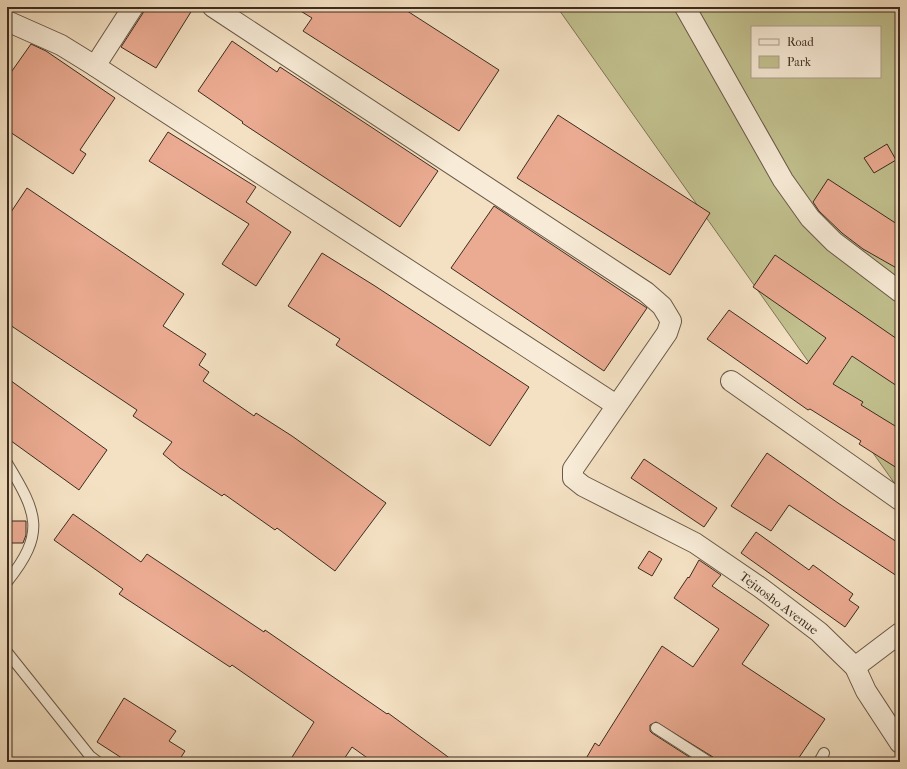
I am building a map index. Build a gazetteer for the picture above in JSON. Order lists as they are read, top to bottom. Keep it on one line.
{"streets":{"street":["Tejuosho Avenue"]},"legend":["Road","Park"]}
